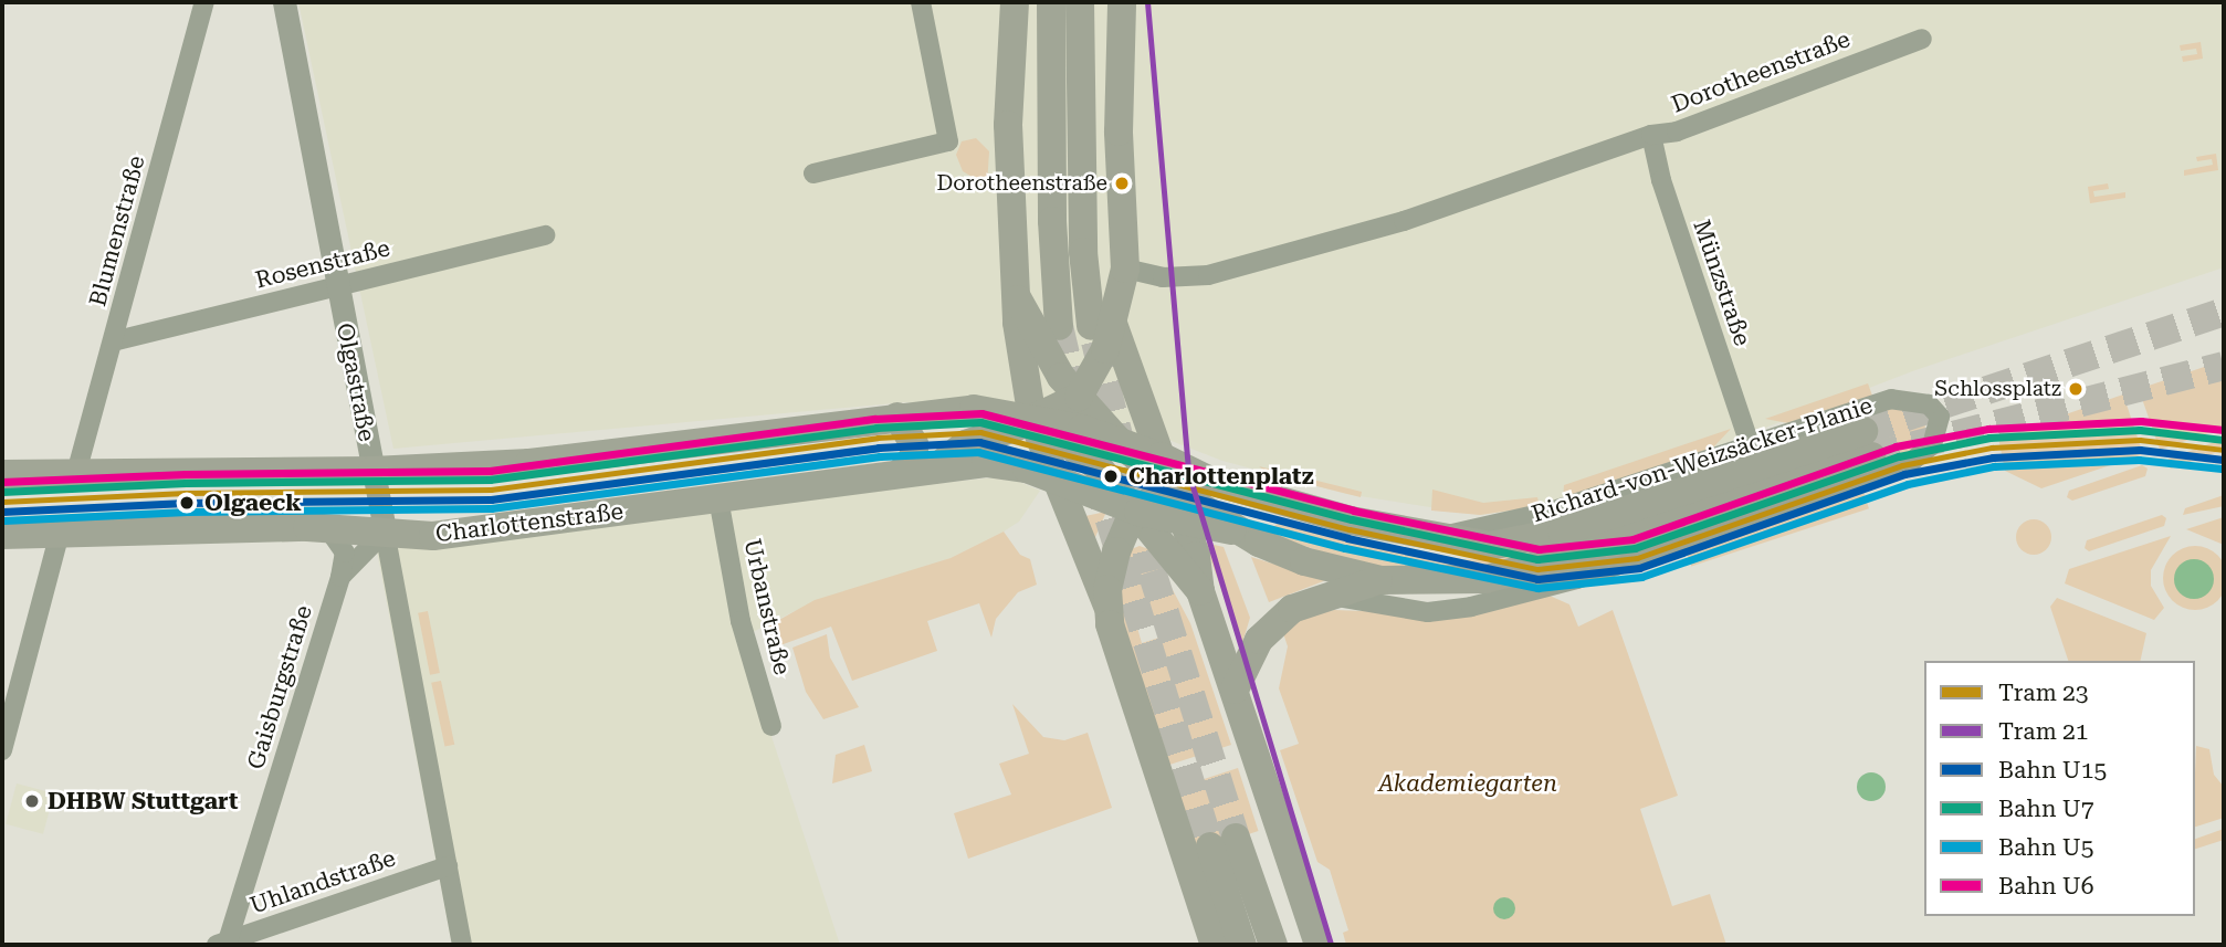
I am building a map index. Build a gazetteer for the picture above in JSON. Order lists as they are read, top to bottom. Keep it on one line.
{"streets":{"main road":["Richard-von-Weizsäcker-Planie","Charlottenstraße"],"street":["Dorotheenstraße","Blumenstraße","Rosenstraße","Münzstraße","Olgastraße","Urbanstraße","Gaisburgstraße","Uhlandstraße"]},"crossings":[["Dorotheenstraße","Münzstraße"],["Blumenstraße","Rosenstraße"],["Rosenstraße","Olgastraße"],["Münzstraße","Richard-von-Weizsäcker-Planie"],["Olgastraße","Charlottenstraße"],["Olgastraße","Gaisburgstraße"],["Olgastraße","Uhlandstraße"],["Charlottenstraße","Urbanstraße"],["Charlottenstraße","Gaisburgstraße"],["Gaisburgstraße","Uhlandstraße"]],"parks":["Akademiegarten"],"places":["Dorotheenstraße","Schlossplatz","Charlottenplatz","Olgaeck","DHBW Stuttgart"],"lines":["tram line 21","rail line U6","rail line U7","tram line 23","rail line U15","rail line U5"],"legend":["Tram 23","Tram 21","Bahn U15","Bahn U7","Bahn U5","Bahn U6"]}
